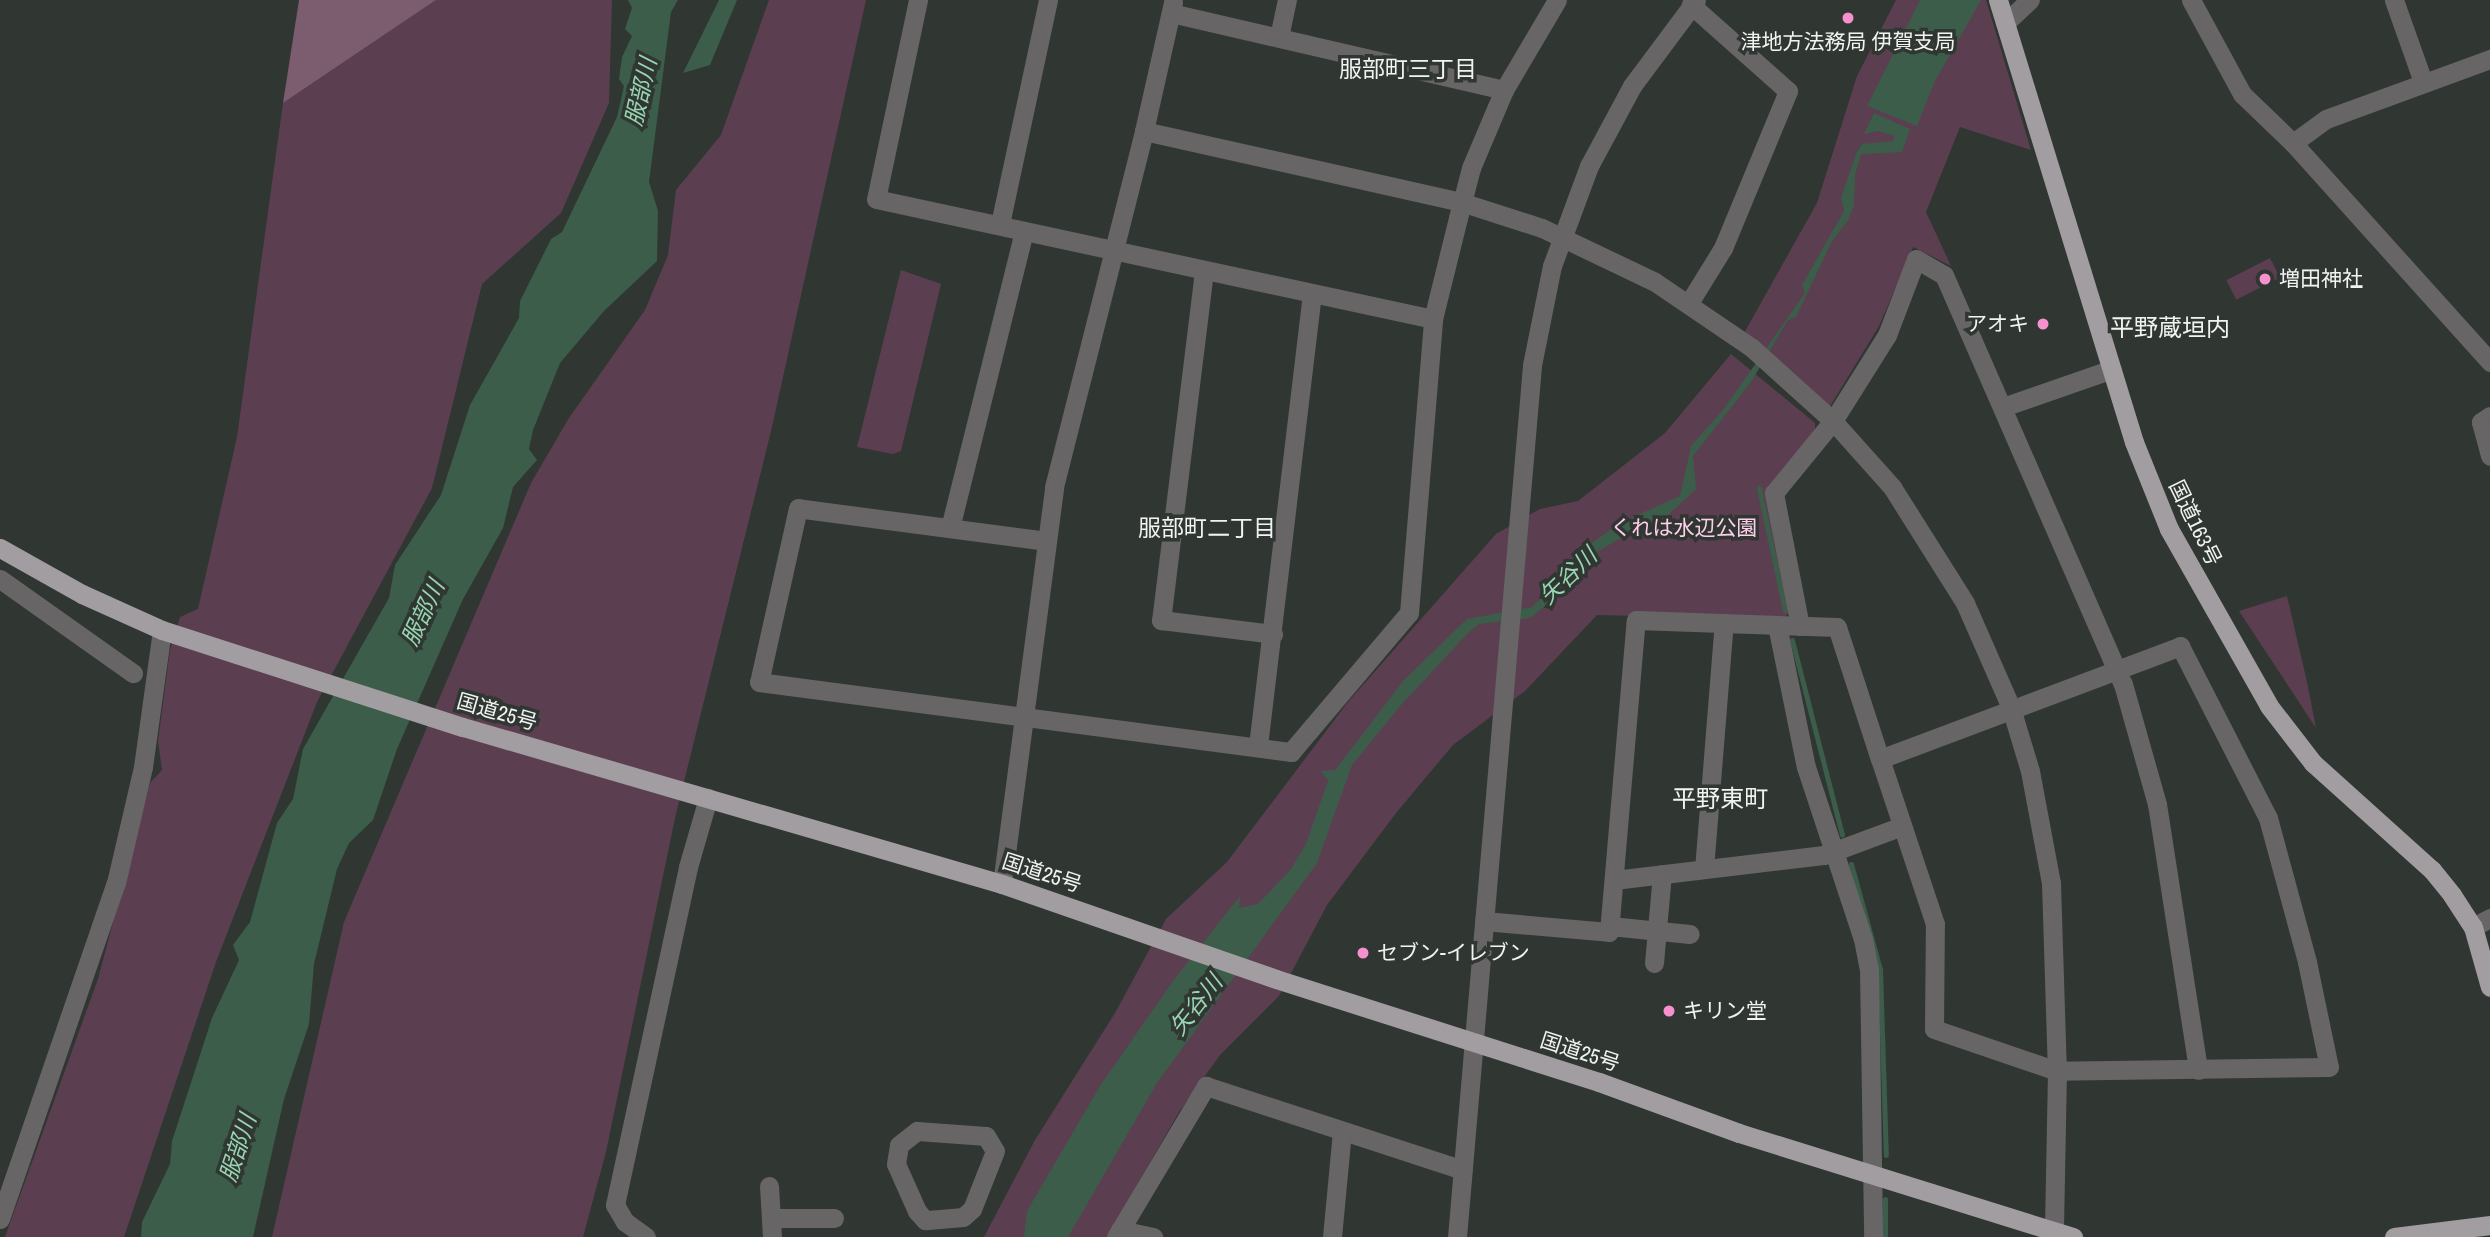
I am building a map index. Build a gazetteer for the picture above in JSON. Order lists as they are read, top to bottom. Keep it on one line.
{"streets":{"highway":["国道163号","国道25号"]},"districts":["服部町三丁目","平野蔵垣内","服部町二丁目","平野東町"],"water":["服部川","矢谷川"],"parks":["くれは水辺公園"],"places":["津地方法務局 伊賀支局","増田神社","アオキ","セブン-イレブン","キリン堂"]}
